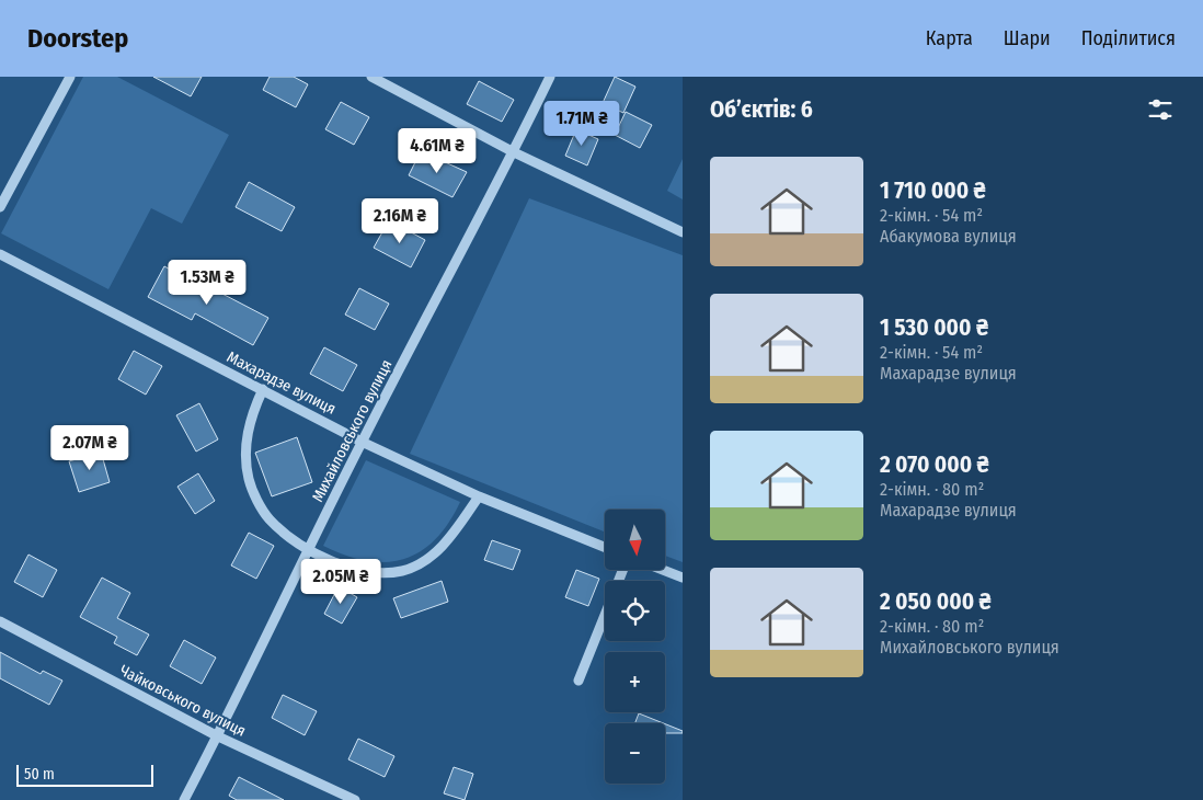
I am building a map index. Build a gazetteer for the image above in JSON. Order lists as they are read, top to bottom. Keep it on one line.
{"streets":{"street":["Махарадзе вулиця","Михайловського вулиця","Чайковського вулиця"]},"crossings":[["Махарадзе вулиця","Михайловського вулиця"],["Михайловського вулиця","Чайковського вулиця"]],"scale_bar":"50 m","north":"bottom","page":{"header":"Doorstep","nav":["Карта","Шари","Поділитися"],"heading":"Об’єктів: 6","price":["1.71M ₴","4.61M ₴","2.16M ₴","1.53M ₴","2.07M ₴","2.05M ₴"],"list":[{"name":"1 710 000 ₴","note":"2-кімн. · 54 m² · Абакумова вулиця"},{"name":"1 530 000 ₴","note":"2-кімн. · 54 m² · Махарадзе вулиця"},{"name":"2 070 000 ₴","note":"2-кімн. · 80 m² · Махарадзе вулиця"},{"name":"2 050 000 ₴","note":"2-кімн. · 80 m² · Михайловського вулиця"}],"map_buttons":["+","−"],"scale":"50 m"}}
